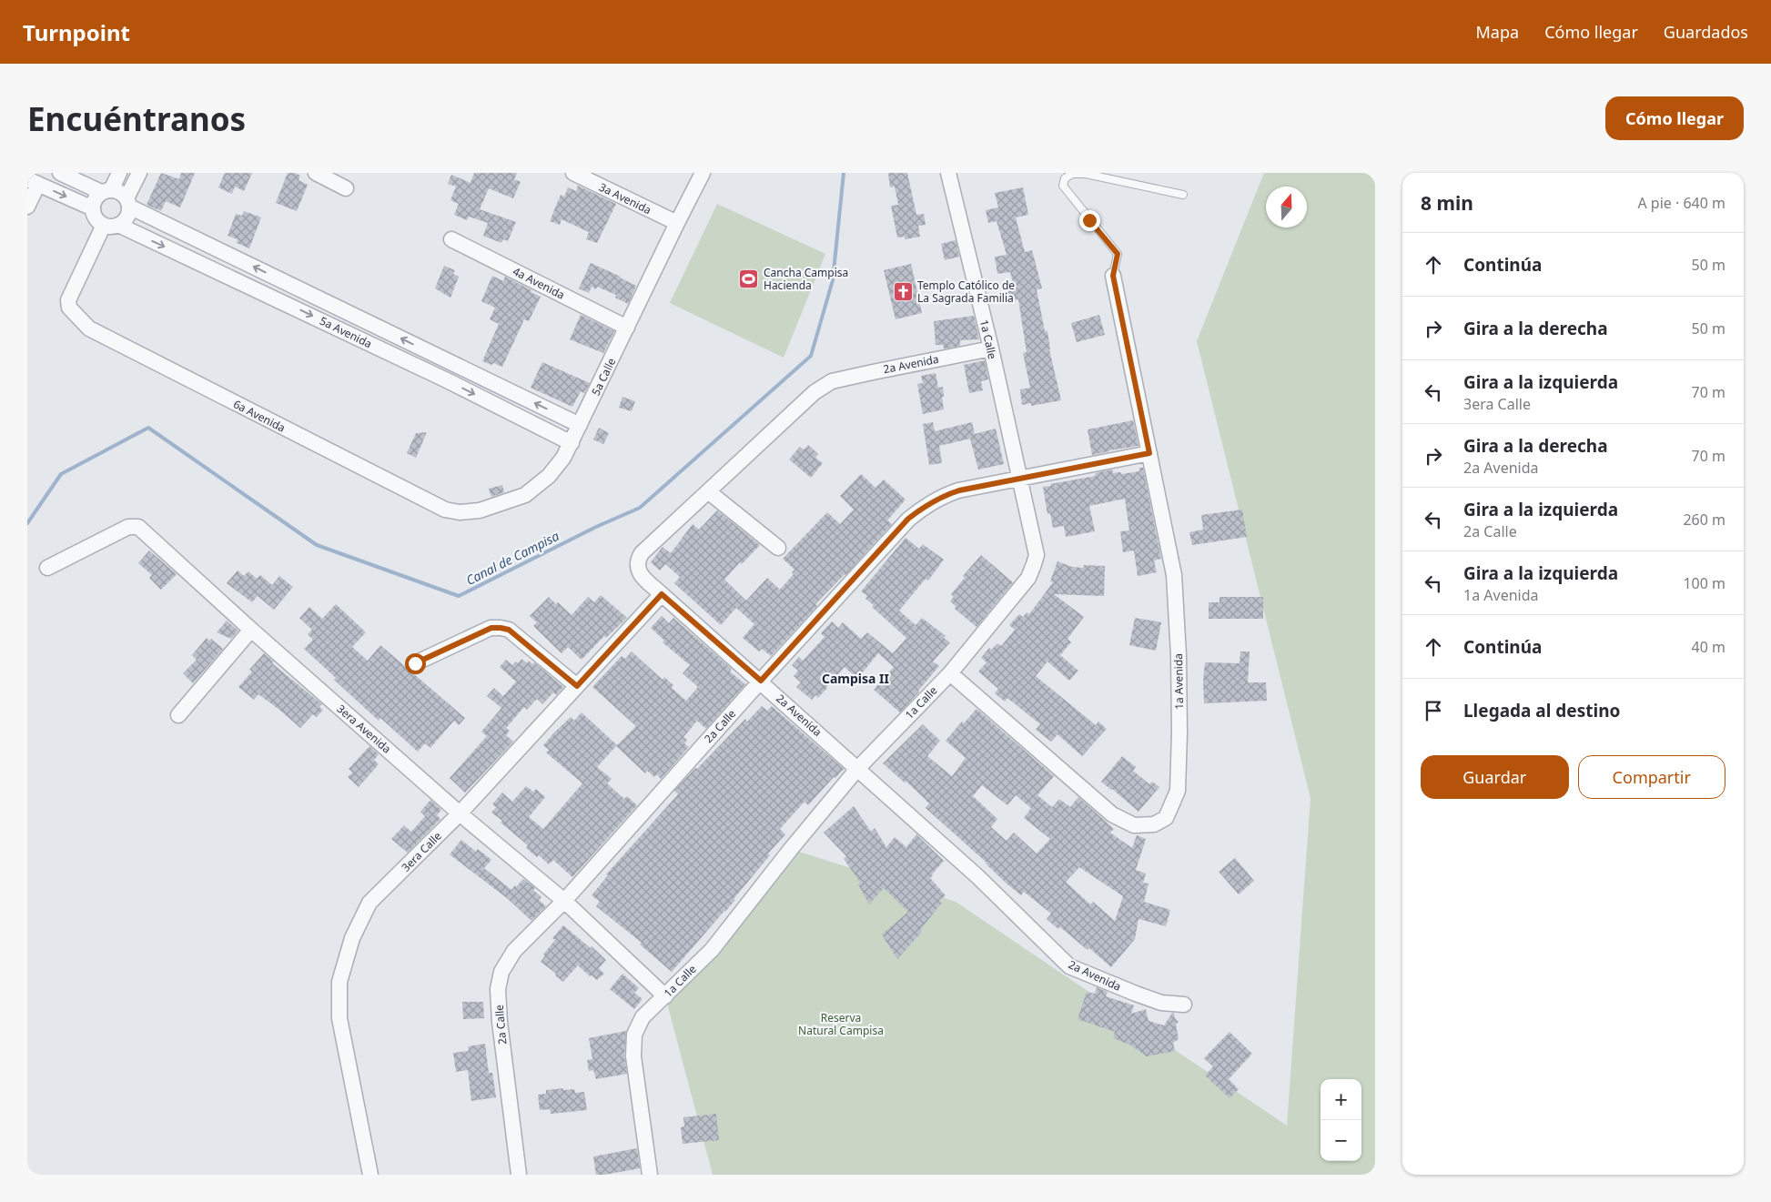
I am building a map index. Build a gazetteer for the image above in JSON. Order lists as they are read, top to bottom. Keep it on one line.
{"streets":{"street":["3a Avenida","4a Avenida","5a Avenida","1a Calle","2a Avenida","5a Calle","6a Avenida","1a Avenida","2a Calle","3era Avenida","3era Calle"]},"crossings":[["3a Avenida","5a Calle"],["4a Avenida","5a Calle"],["5a Avenida","5a Calle"],["5a Avenida","6a Avenida"],["1a Calle","2a Avenida"],["1a Calle","1a Avenida"],["1a Calle","2a Calle"],["1a Calle","3era Avenida"],["2a Avenida","2a Calle"],["2a Avenida","3era Calle"],["5a Calle","6a Avenida"],["1a Avenida","2a Calle"],["2a Calle","3era Avenida"],["3era Avenida","3era Calle"]],"districts":["Campisa II"],"water":["Canal de Campisa"],"parks":["Reserva Natural Campisa"],"places":{"sports":["Cancha Campisa Hacienda"],"church":["Templo Católico de La Sagrada Familia"]},"north":"top","page":{"header":"Turnpoint","nav":["Mapa","Cómo llegar","Guardados"],"buttons":["Cómo llegar",["Guardar","Compartir"]],"title":"Encuéntranos","heading":["8 min","A pie · 640 m"],"list":[["Continúa","50 m"],["Gira a la derecha","50 m"],["Gira a la izquierda","3era Calle","70 m"],["Gira a la derecha","2a Avenida","70 m"],["Gira a la izquierda","2a Calle","260 m"],["Gira a la izquierda","1a Avenida","100 m"],["Continúa","40 m"],"Llegada al destino"],"map_buttons":["+","−"]}}
